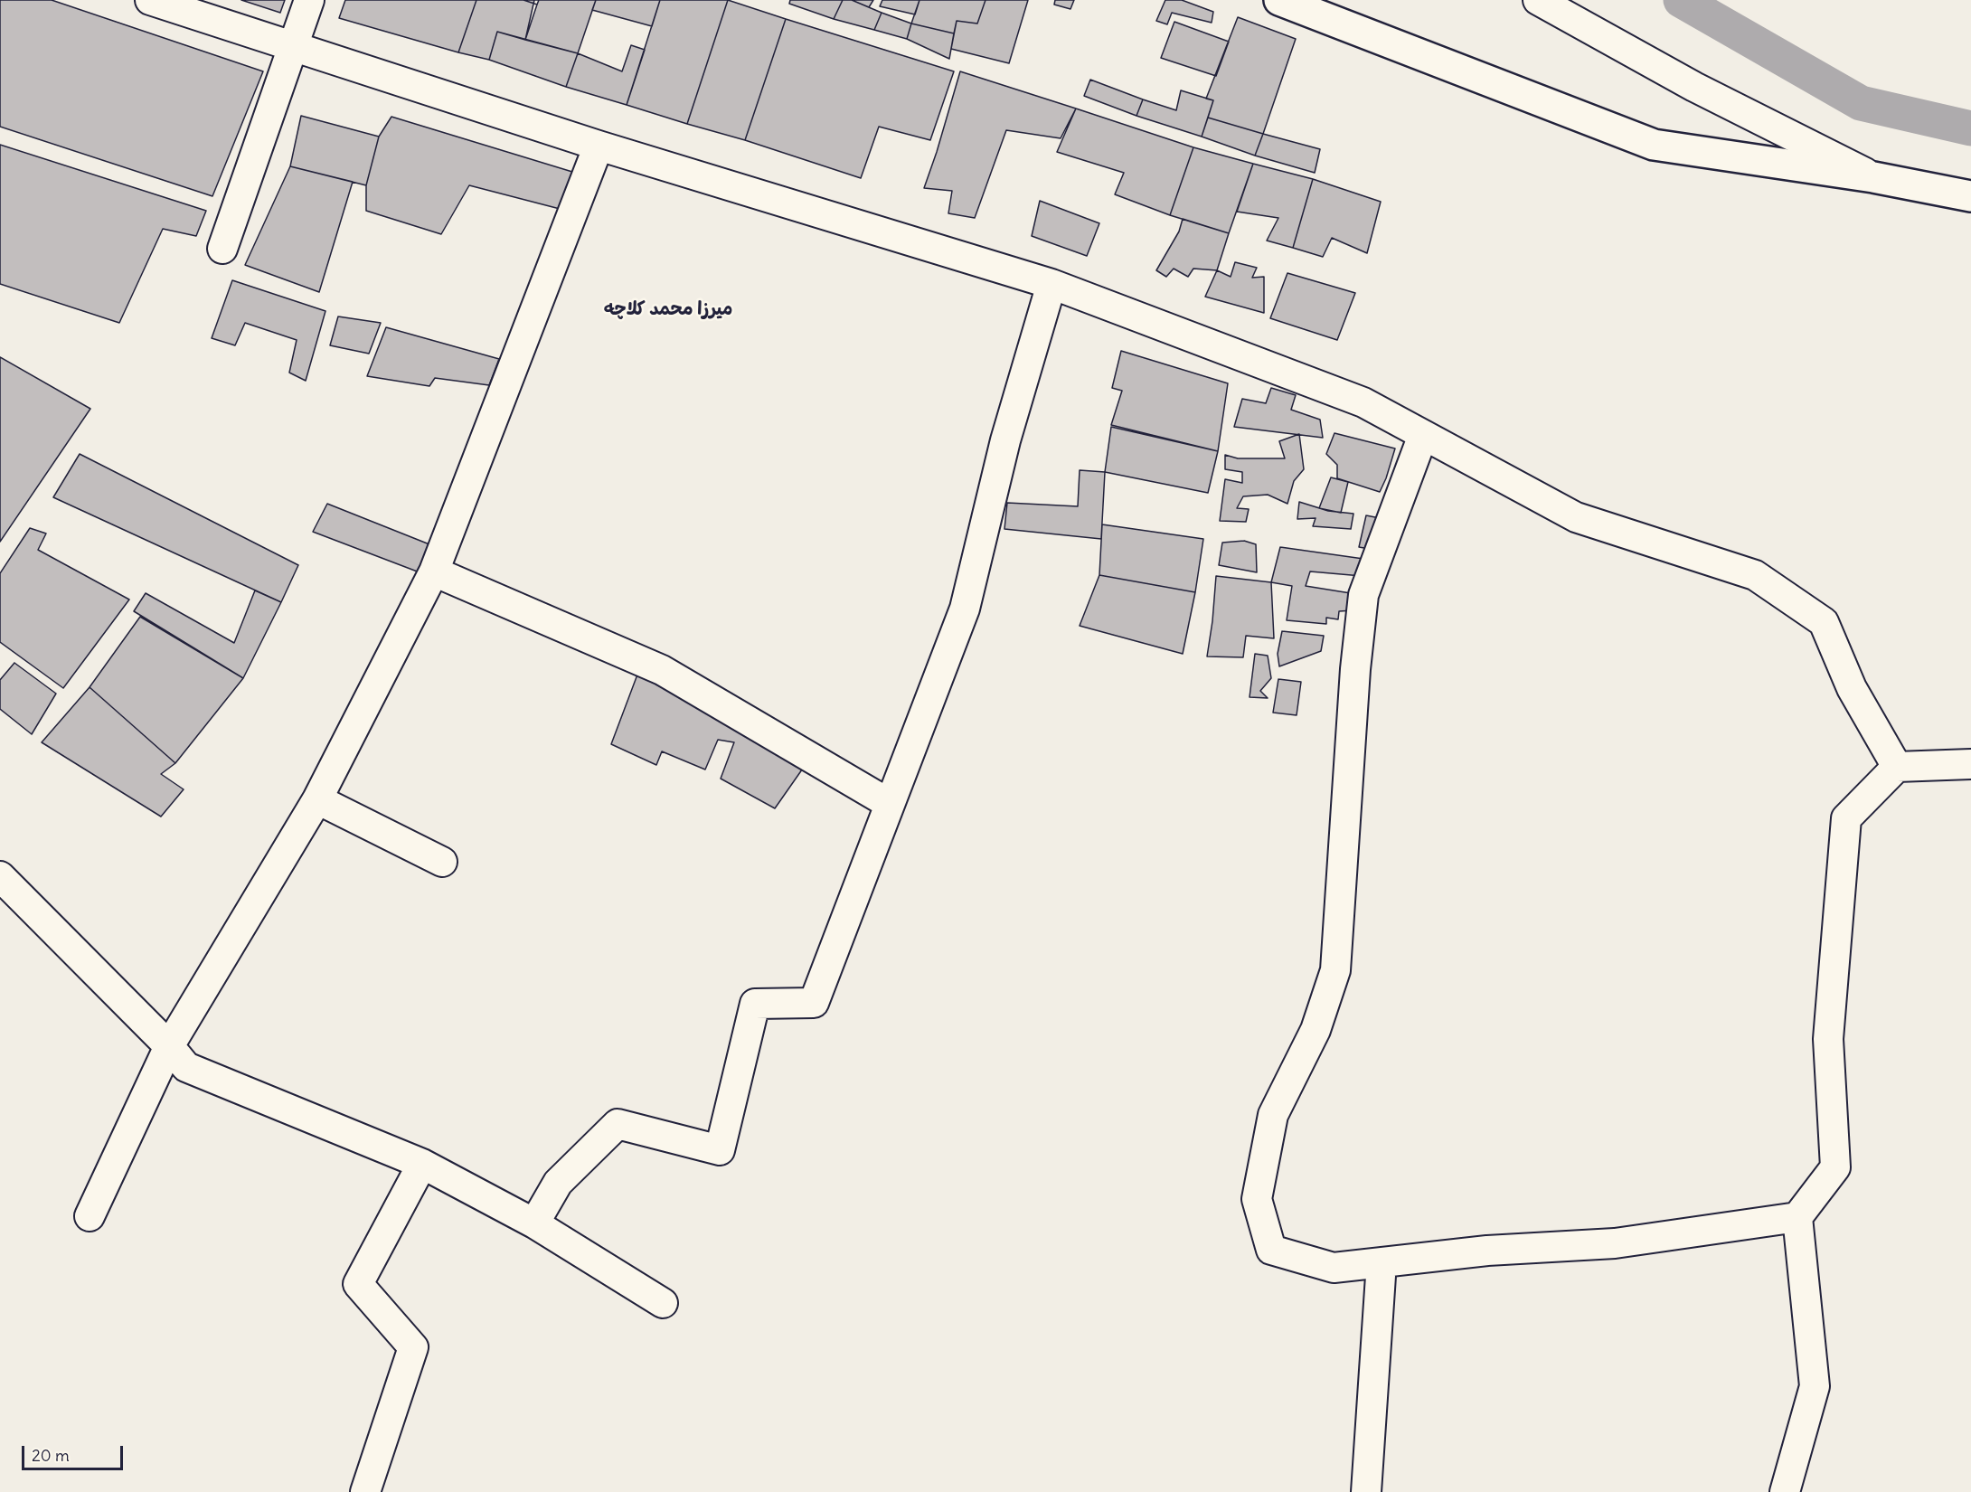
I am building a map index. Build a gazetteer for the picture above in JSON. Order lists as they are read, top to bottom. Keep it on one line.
{"districts":["میرزا محمد کلاچه"],"scale_bar":"20 m"}
